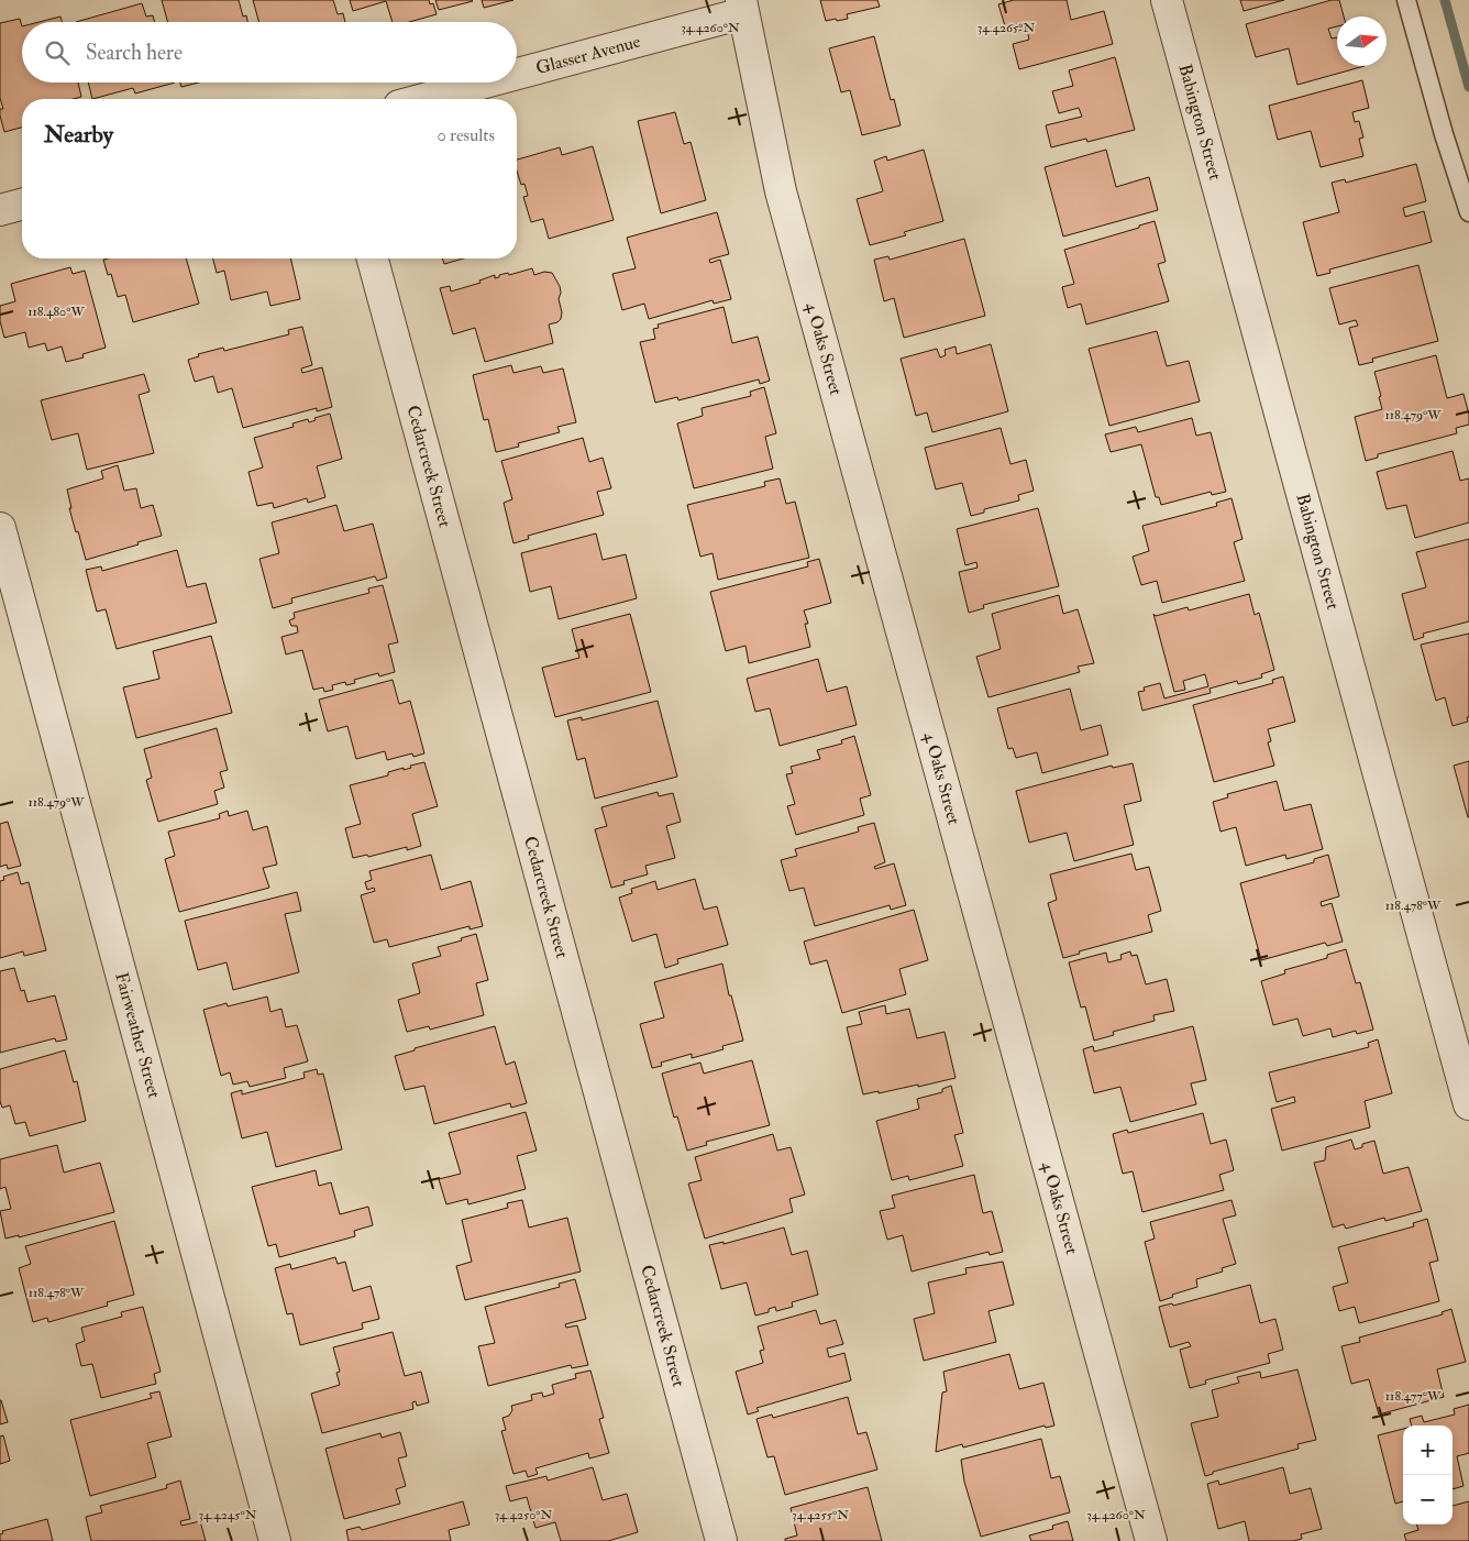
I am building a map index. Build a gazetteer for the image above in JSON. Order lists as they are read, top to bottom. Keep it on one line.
{"streets":{"street":["Glasser Avenue","Babington Street","4 Oaks Street","Cedarcreek Street","Fairweather Street"]},"crossings":[["Glasser Avenue","4 Oaks Street"]],"north":"right","page":{"search":"Search here","heading":["Nearby","0 results"],"map_buttons":["+","−"]},"coordinates":["34.4260°N","34.4265°N","118.480°W","118.479°W","118.478°W","118.477°W","34.4245°N","34.4250°N","34.4255°N"]}
